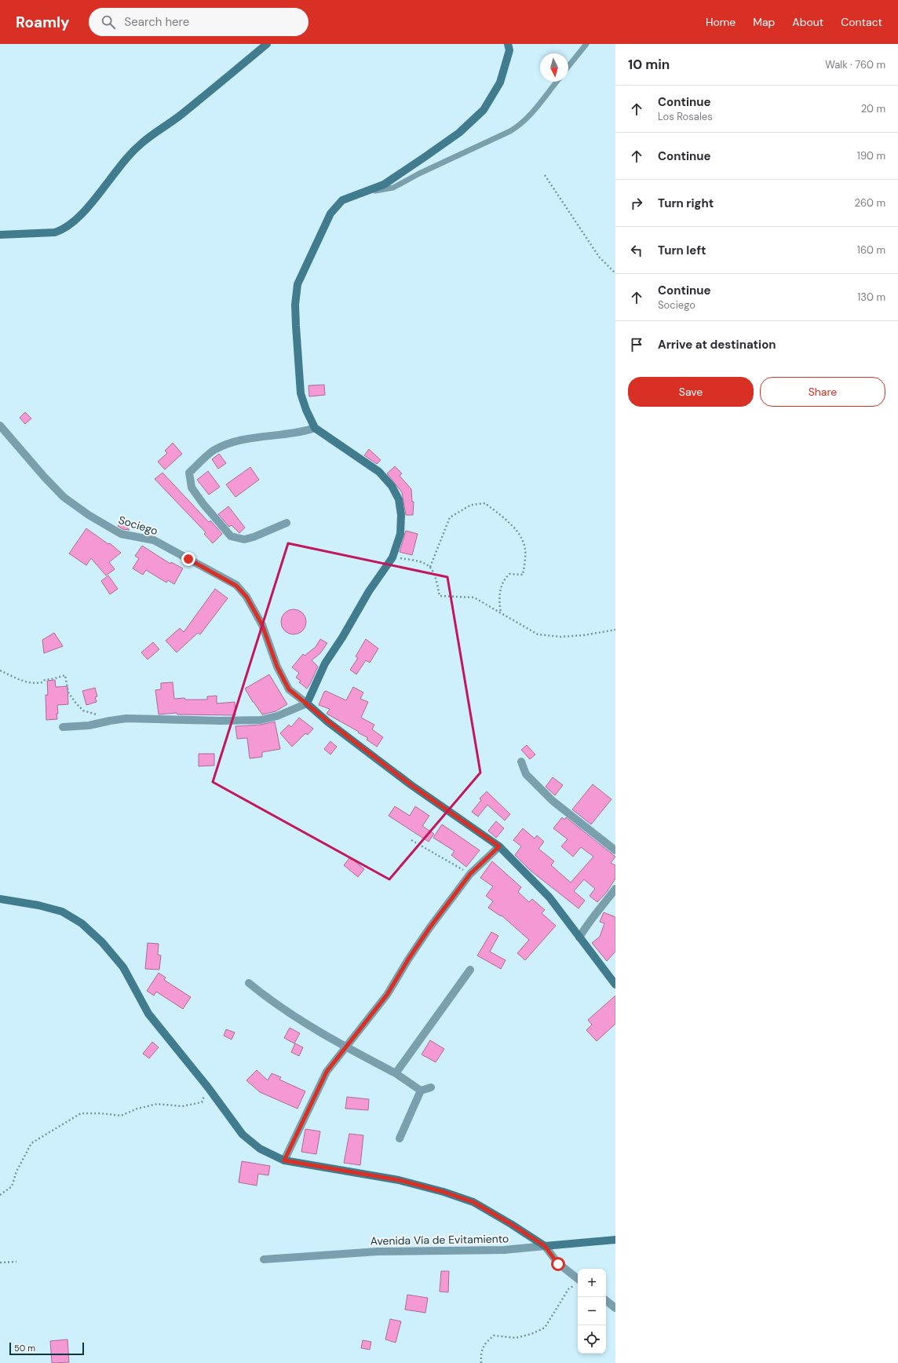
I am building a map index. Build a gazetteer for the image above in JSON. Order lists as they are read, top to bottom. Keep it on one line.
{"streets":{"main road":["Avenida Vía de Evitamiento"],"street":["Sociego"]},"scale_bar":"50 m","north":"bottom","page":{"header":"Roamly","search":"Search here","nav":["Home","Map","About","Contact"],"heading":["10 min","Walk · 760 m"],"list":[["Continue","Los Rosales","20 m"],["Continue","190 m"],["Turn right","260 m"],["Turn left","160 m"],["Continue","Sociego","130 m"],"Arrive at destination"],"buttons":["Save","Share"],"map_buttons":["+","−"],"scale":"50 m"}}
